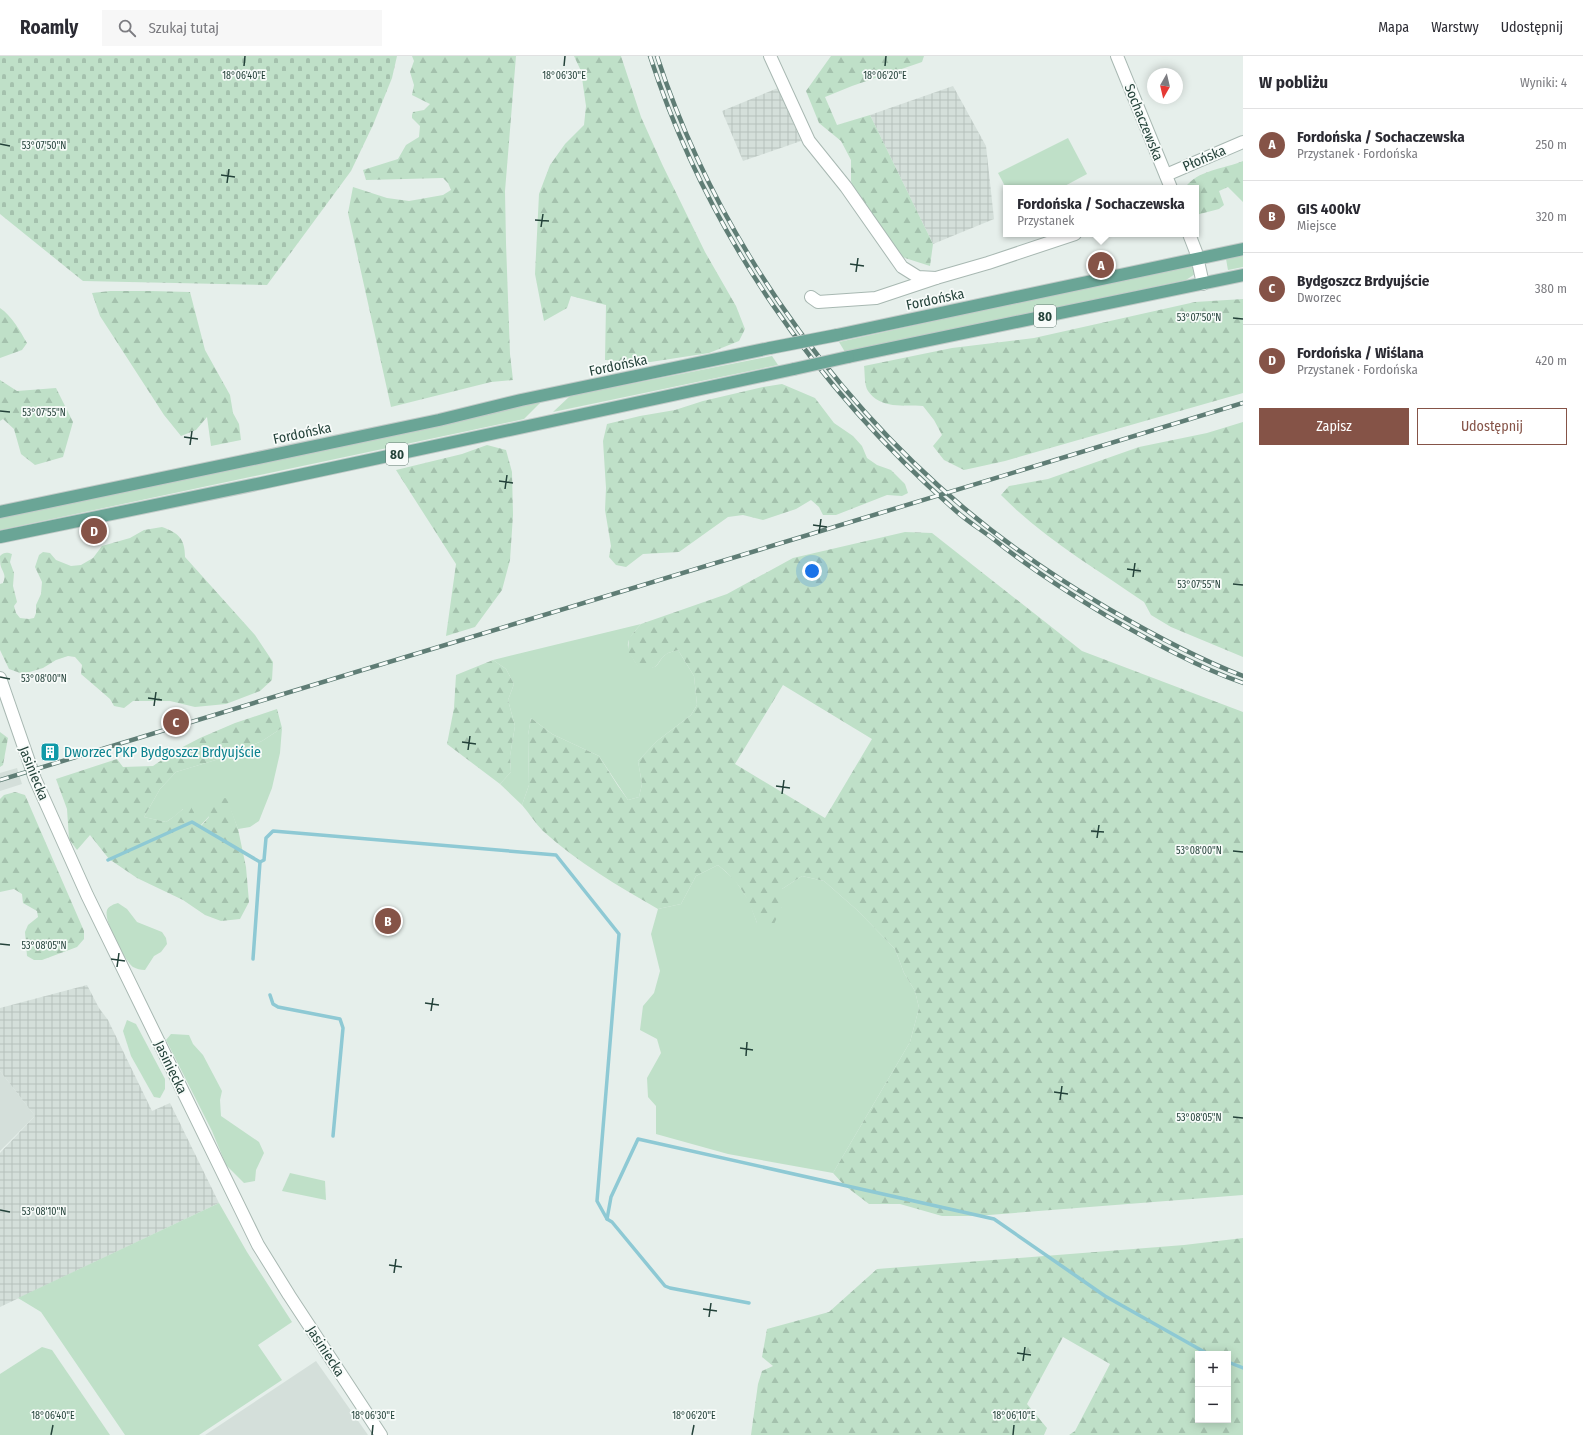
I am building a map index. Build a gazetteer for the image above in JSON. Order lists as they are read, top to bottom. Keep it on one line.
{"streets":{"main road":["Fordońska","80"],"street":["Sochaczewska","Płońska","Jasiniecka"]},"crossings":[["Sochaczewska","Płońska"]],"places":{"building":["Dworzec PKP Bydgoszcz Brdyujście"]},"north":"bottom","page":{"header":"Roamly","search":"Szukaj tutaj","nav":["Mapa","Warstwy","Udostępnij"],"heading":["W pobliżu","Wyniki: 4"],"list":[{"mark":"A","name":"Fordońska / Sochaczewska","note":"Przystanek · Fordońska","value":"250 m"},{"mark":"B","name":"GIS 400kV","note":"Miejsce","value":"320 m"},{"mark":"C","name":"Bydgoszcz Brdyujście","note":"Dworzec","value":"380 m"},{"mark":"D","name":"Fordońska / Wiślana","note":"Przystanek · Fordońska","value":"420 m"}],"popup":["Fordońska / Sochaczewska","Przystanek"],"pins":["A","D","C","B"],"buttons":["Zapisz","Udostępnij"],"map_buttons":["+","−"]},"coordinates":["18°06'40\"E","18°06'30\"E","18°06'20\"E","53°07'50\"N","53°07'55\"N","53°08'00\"N","53°08'05\"N","53°08'10\"N","18°06'10\"E"]}
